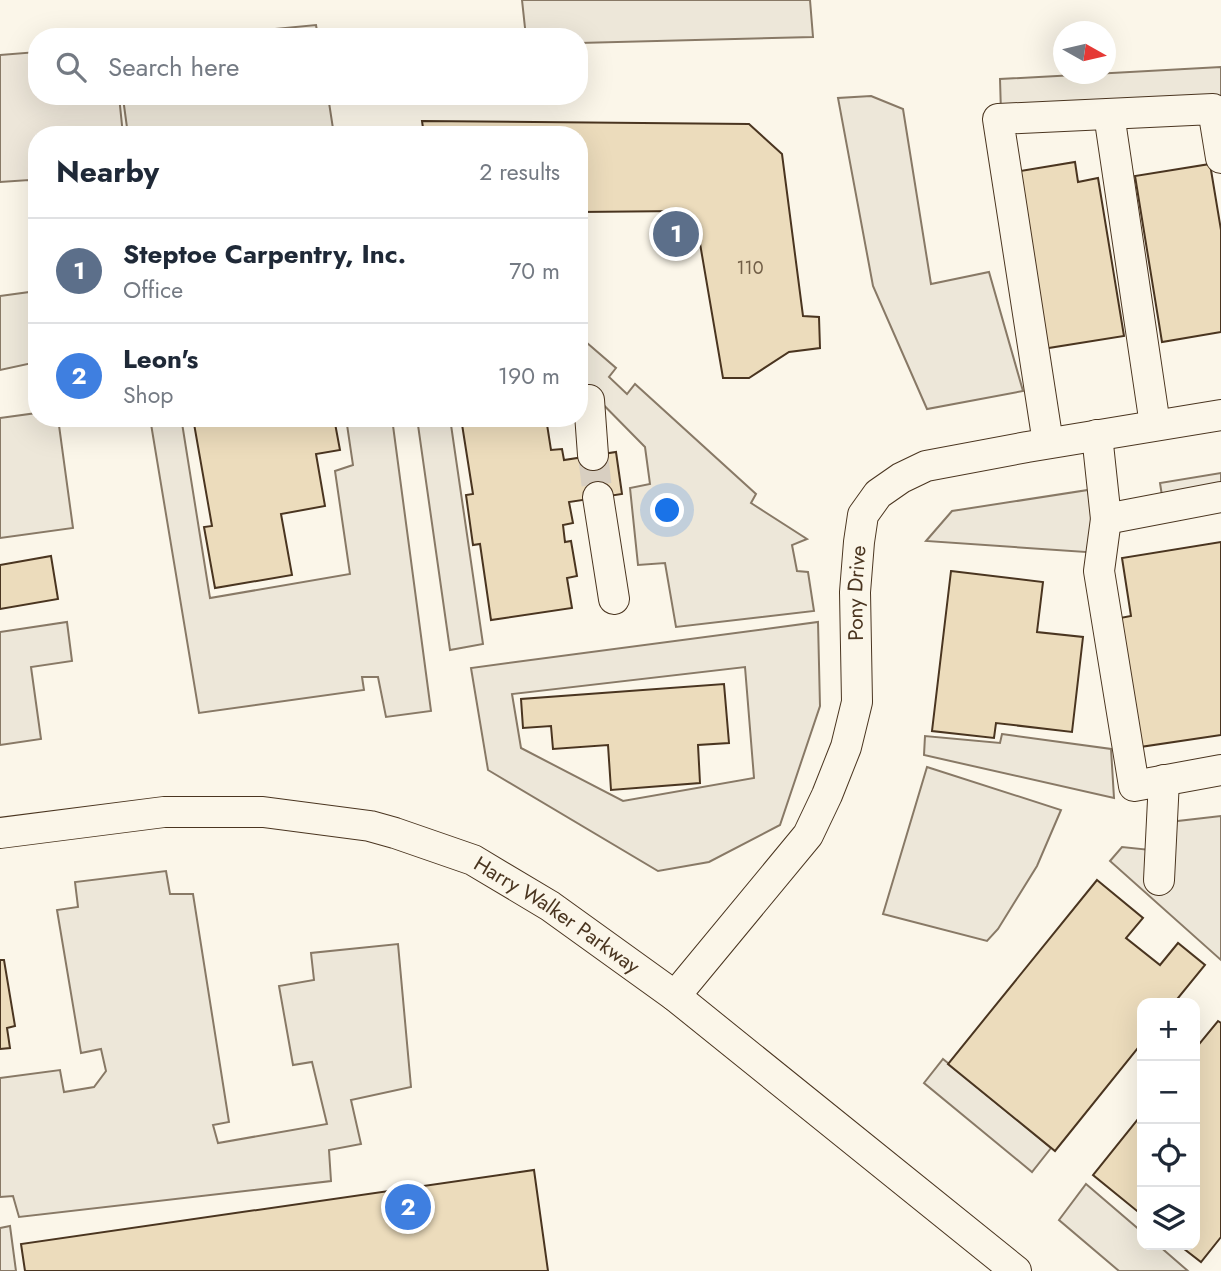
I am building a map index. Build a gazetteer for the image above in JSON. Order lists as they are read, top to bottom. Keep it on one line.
{"streets":{"street":["Pony Drive","Harry Walker Parkway"]},"crossings":[["Pony Drive","Harry Walker Parkway"]],"house_numbers":["110"],"north":"right","page":{"search":"Search here","heading":["Nearby","2 results"],"pins":["1","2"],"list":[{"mark":"1","name":"Steptoe Carpentry, Inc.","note":"Office","value":"70 m"},{"mark":"2","name":"Leon's","note":"Shop","value":"190 m"}],"map_buttons":["+","−"]}}
